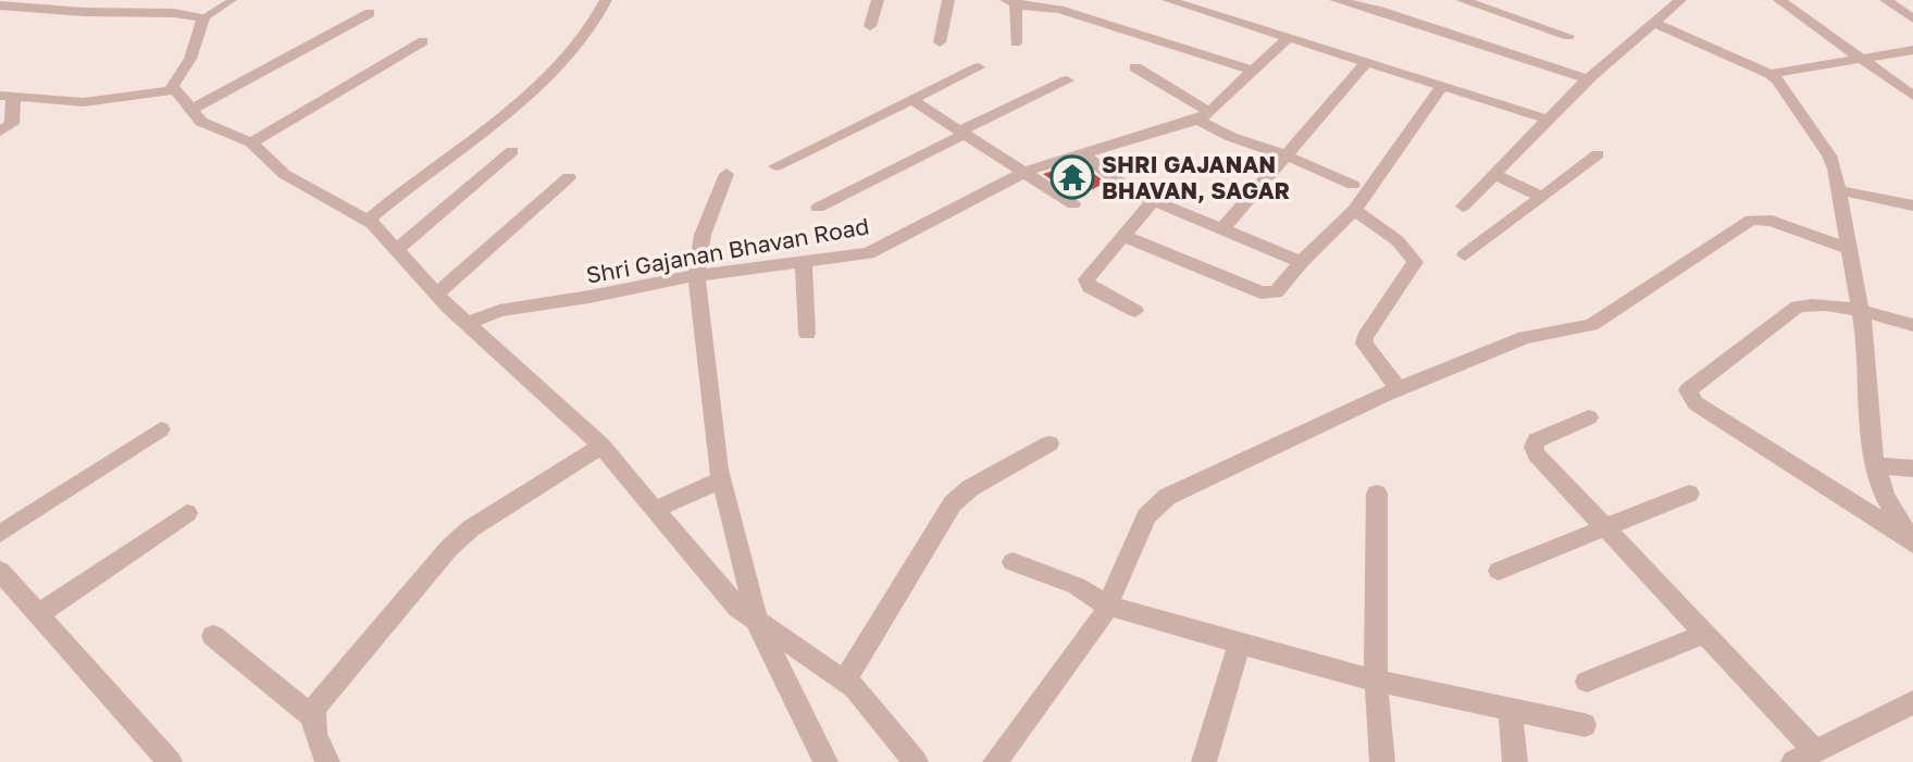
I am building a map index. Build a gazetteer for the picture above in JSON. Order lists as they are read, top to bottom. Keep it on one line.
{"streets":{"street":["Shri Gajanan Bhavan Road"]},"places":{"temple":["SHRI GAJANAN BHAVAN, SAGAR"]}}
